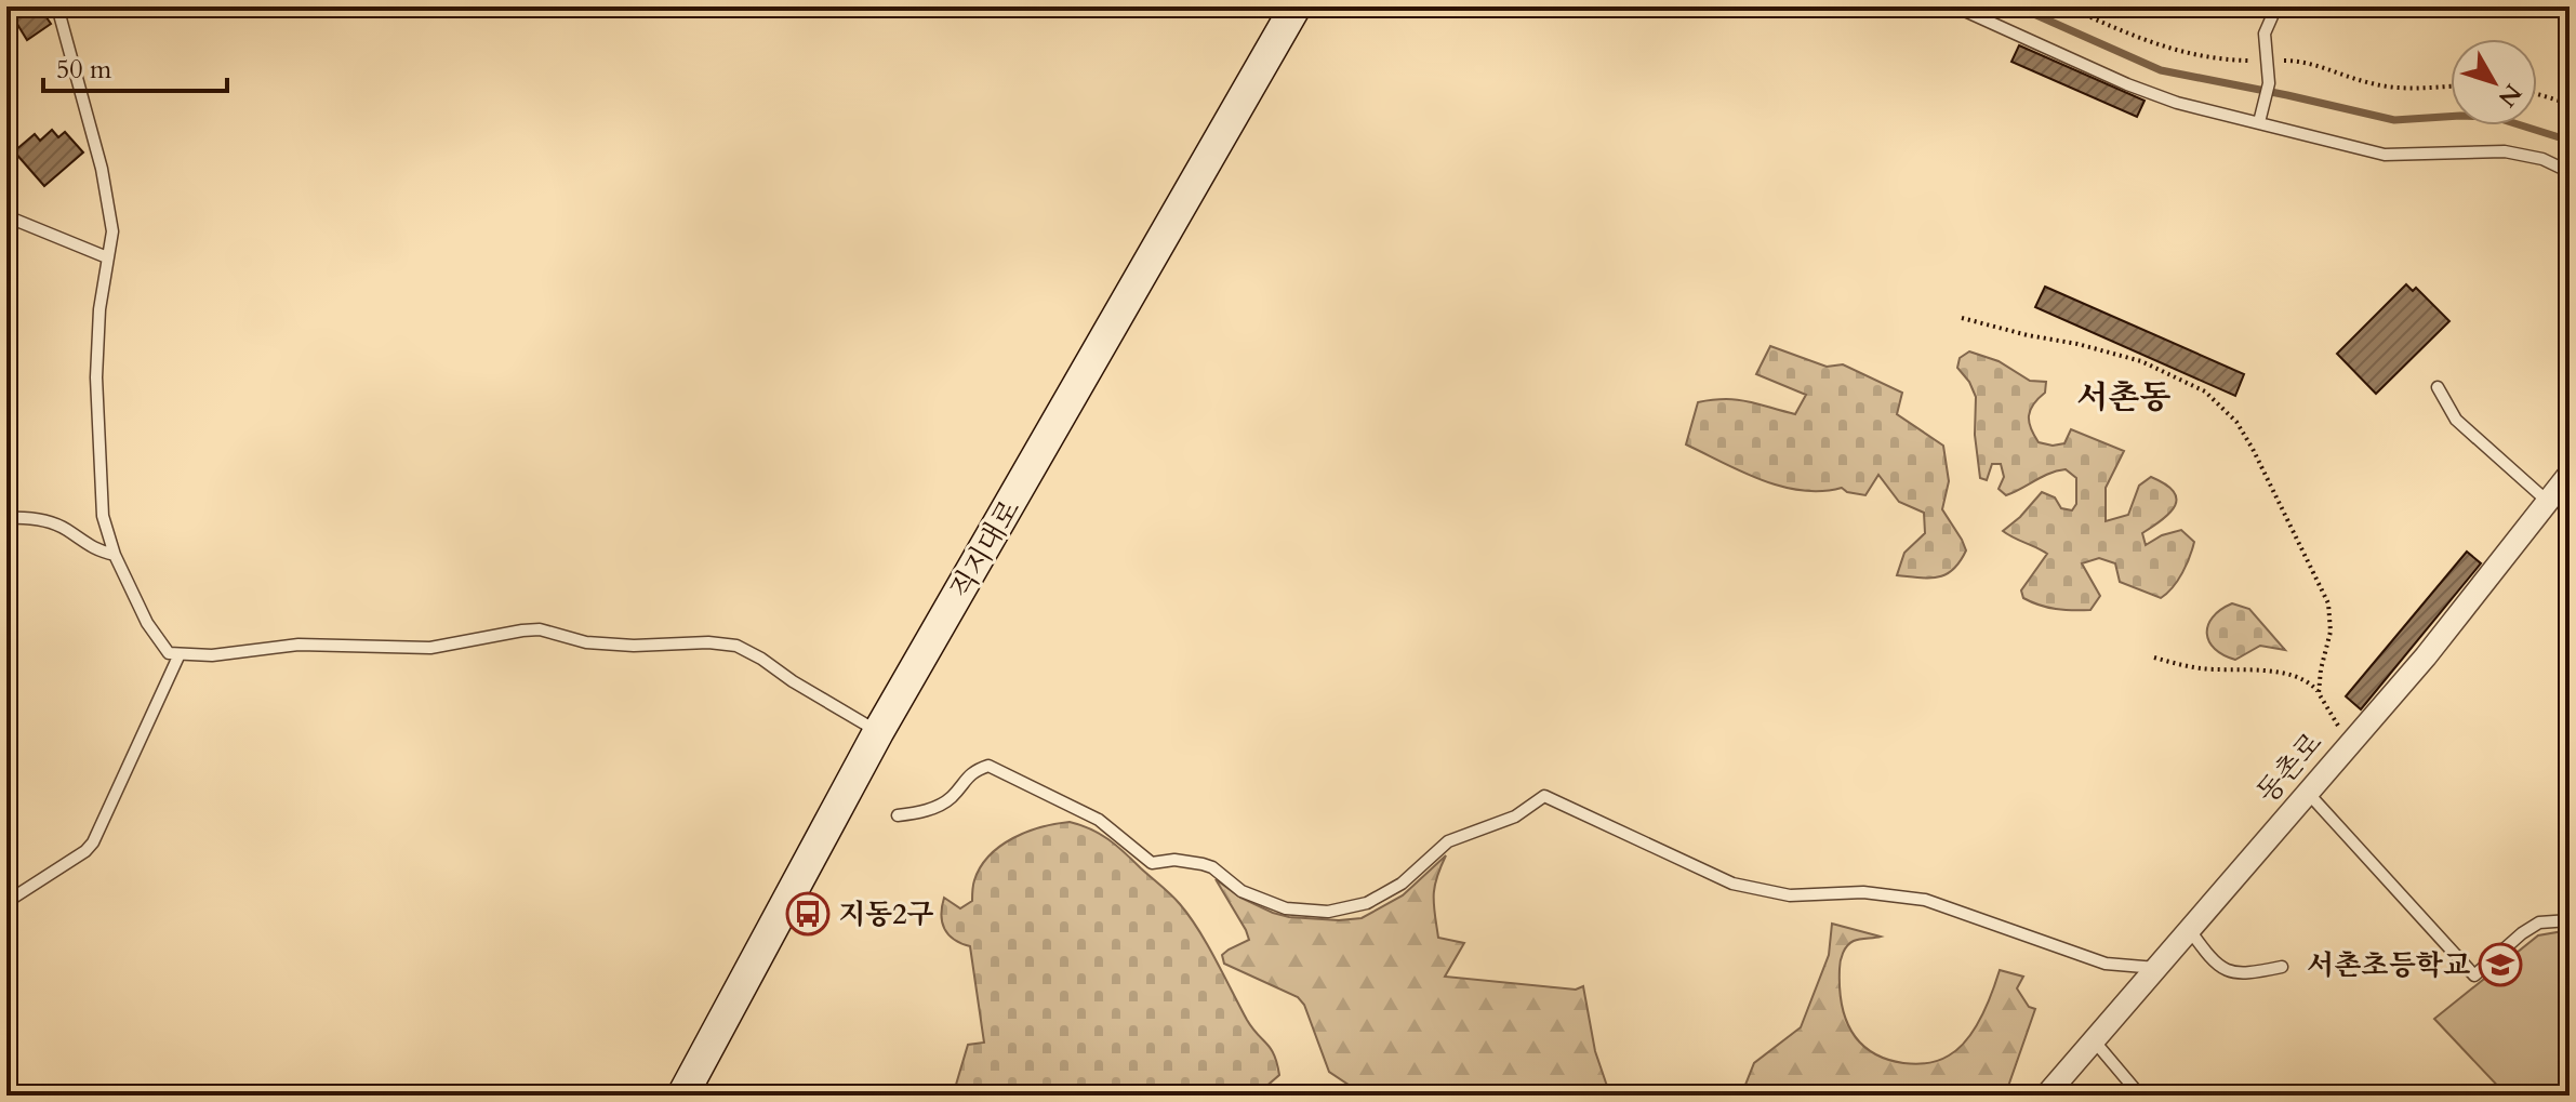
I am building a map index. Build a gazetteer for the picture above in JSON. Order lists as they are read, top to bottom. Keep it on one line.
{"streets":{"main road":["직지대로"],"street":["동촌로"]},"districts":["서촌동"],"places":{"bus stop":["지동2구"],"school or university":["서촌초등학교"]},"scale_bar":"50 m","north":"bottom right"}
